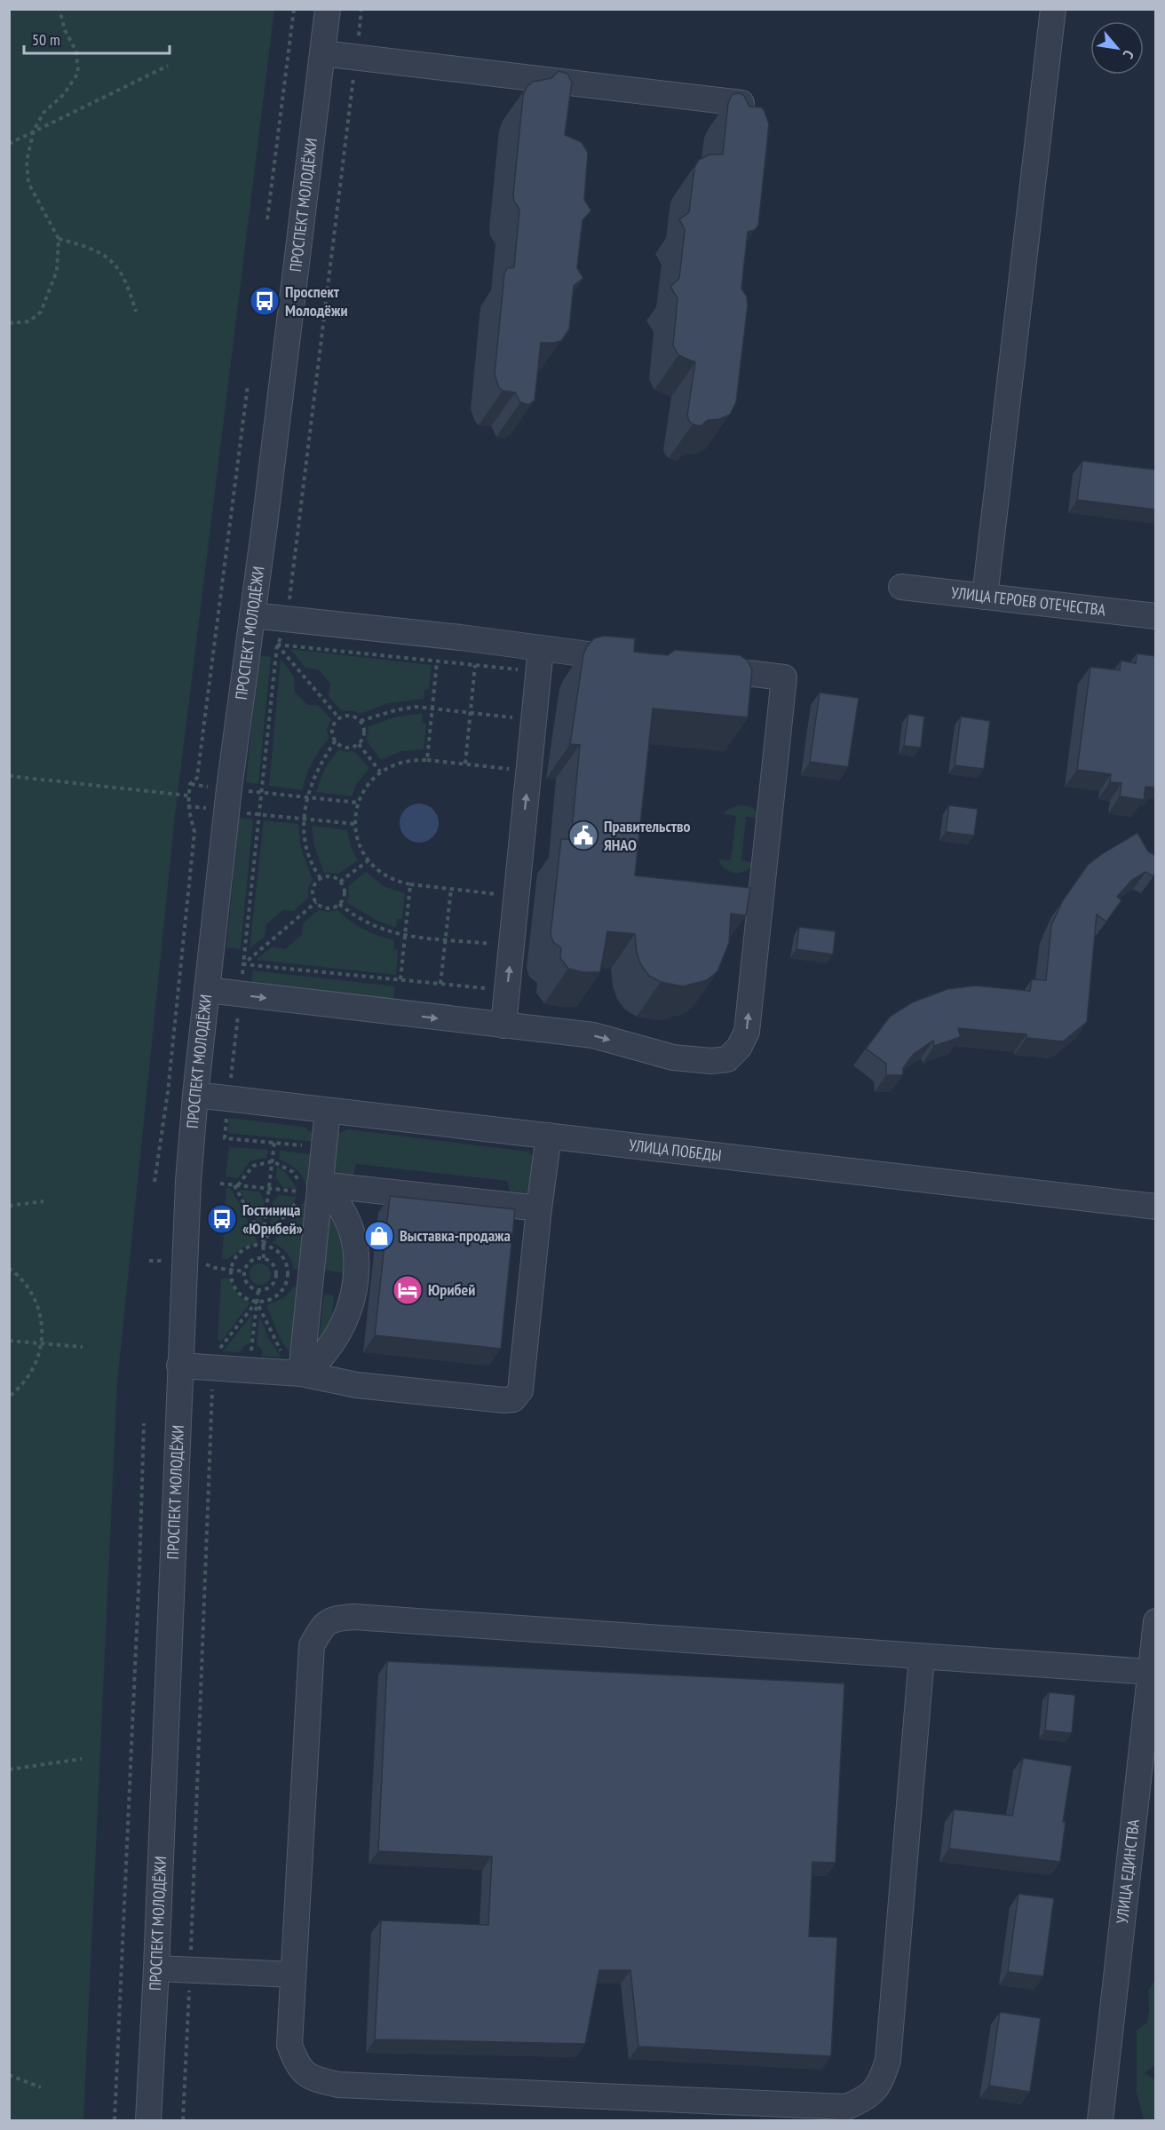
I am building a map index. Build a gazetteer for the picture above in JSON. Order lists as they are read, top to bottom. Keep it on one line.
{"streets":{"street":["ПРОСПЕКТ МОЛОДЁЖИ","УЛИЦА ГЕРОЕВ ОТЕЧЕСТВА","УЛИЦА ПОБЕДЫ","УЛИЦА ЕДИНСТВА"]},"crossings":[["ПРОСПЕКТ МОЛОДЁЖИ","УЛИЦА ПОБЕДЫ"]],"places":{"bus stop":["Проспект Молодёжи","Гостиница «Юрибей»"],"public building":["Правительство ЯНАО"],"shop":["Выставка-продажа"],"hotel":["Юрибей"]},"scale_bar":"50 m","north":"bottom right"}
